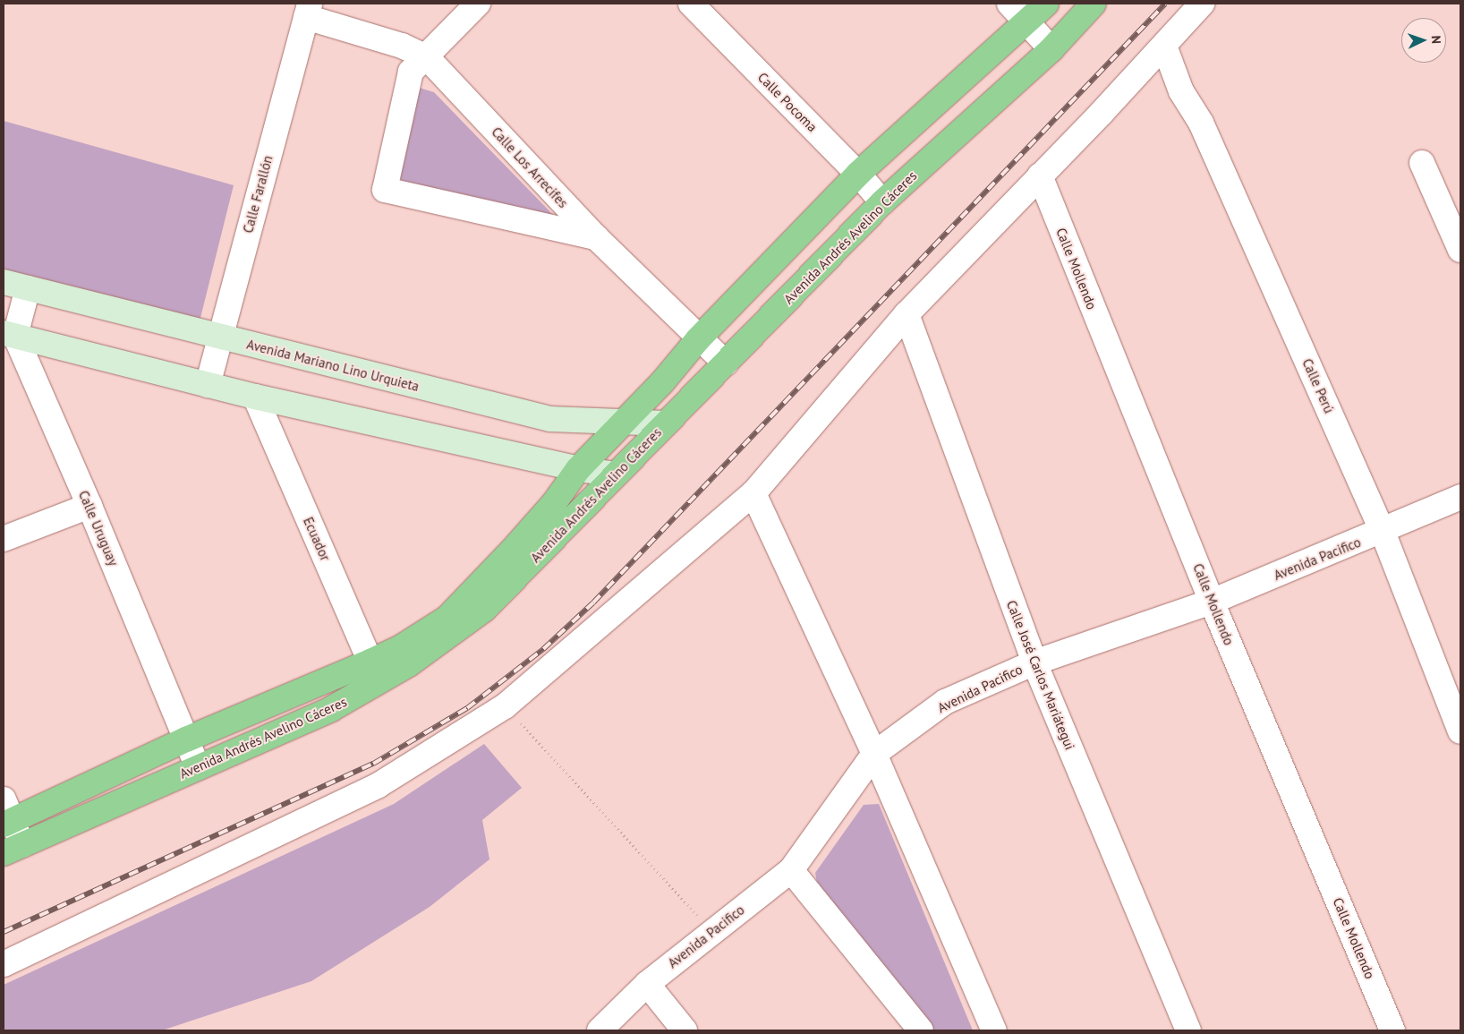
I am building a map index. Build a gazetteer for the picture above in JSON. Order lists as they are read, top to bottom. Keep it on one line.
{"streets":{"highway":["Avenida Andrés Avelino Cáceres"],"main road":["Avenida Mariano Lino Urquieta"],"street":["Calle Pocoma","Calle Los Arrecifes","Calle Farallón","Calle Mollendo","Calle Perú","Calle Uruguay","Ecuador","Avenida Pacifico","Calle José Carlos Mariátegui"]},"crossings":[["Calle Pocoma","Avenida Andrés Avelino Cáceres"],["Calle Los Arrecifes","Calle Farallón"],["Calle Los Arrecifes","Avenida Andrés Avelino Cáceres"],["Calle Farallón","Avenida Mariano Lino Urquieta"],["Avenida Andrés Avelino Cáceres","Avenida Mariano Lino Urquieta"],["Avenida Andrés Avelino Cáceres","Calle Uruguay"],["Avenida Andrés Avelino Cáceres","Ecuador"],["Calle Mollendo","Avenida Pacifico"],["Calle Perú","Avenida Pacifico"],["Avenida Pacifico","Calle José Carlos Mariátegui"]],"north":"right"}
